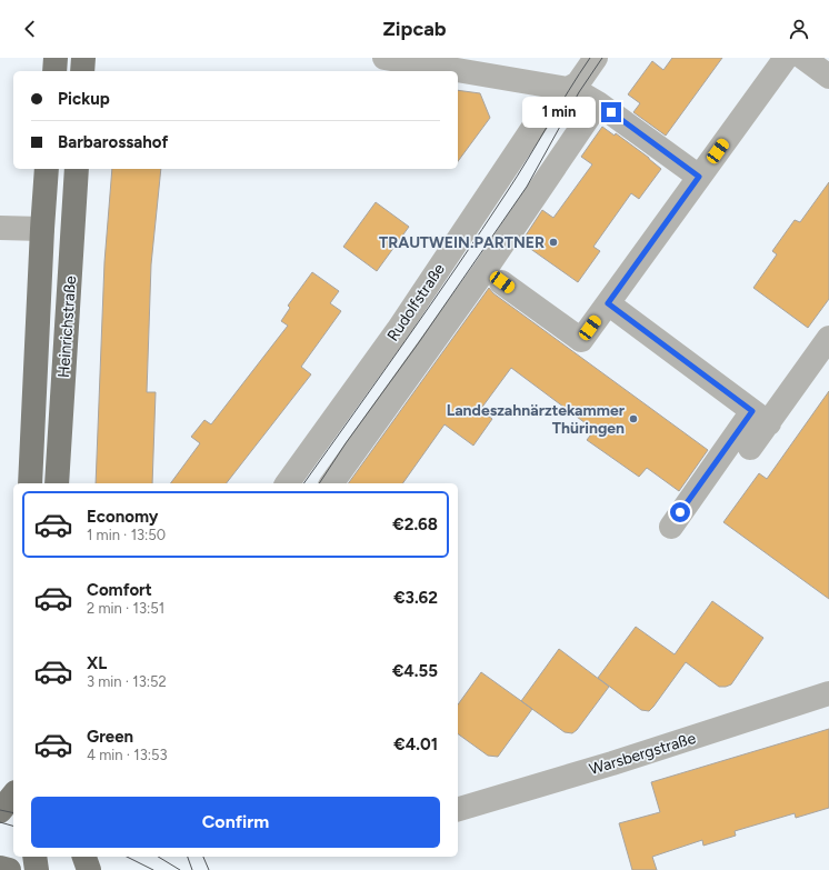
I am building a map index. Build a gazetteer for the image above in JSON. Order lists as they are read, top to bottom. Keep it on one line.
{"streets":{"main road":["Heinrichstraße"],"street":["Rudolfstraße","Warsbergstraße"]},"places":["TRAUTWEIN.PARTNER","Landeszahnärztekammer Thüringen"],"page":{"header":"Zipcab","banner":["Pickup","Barbarossahof"],"bubble":"1 min","list":[{"name":"Economy","note":"1 min · 13:50","value":"€2.68"},{"name":"Comfort","note":"2 min · 13:51","value":"€3.62"},{"name":"XL","note":"3 min · 13:52","value":"€4.55"},{"name":"Green","note":"4 min · 13:53","value":"€4.01"}],"buttons":"Confirm"}}
